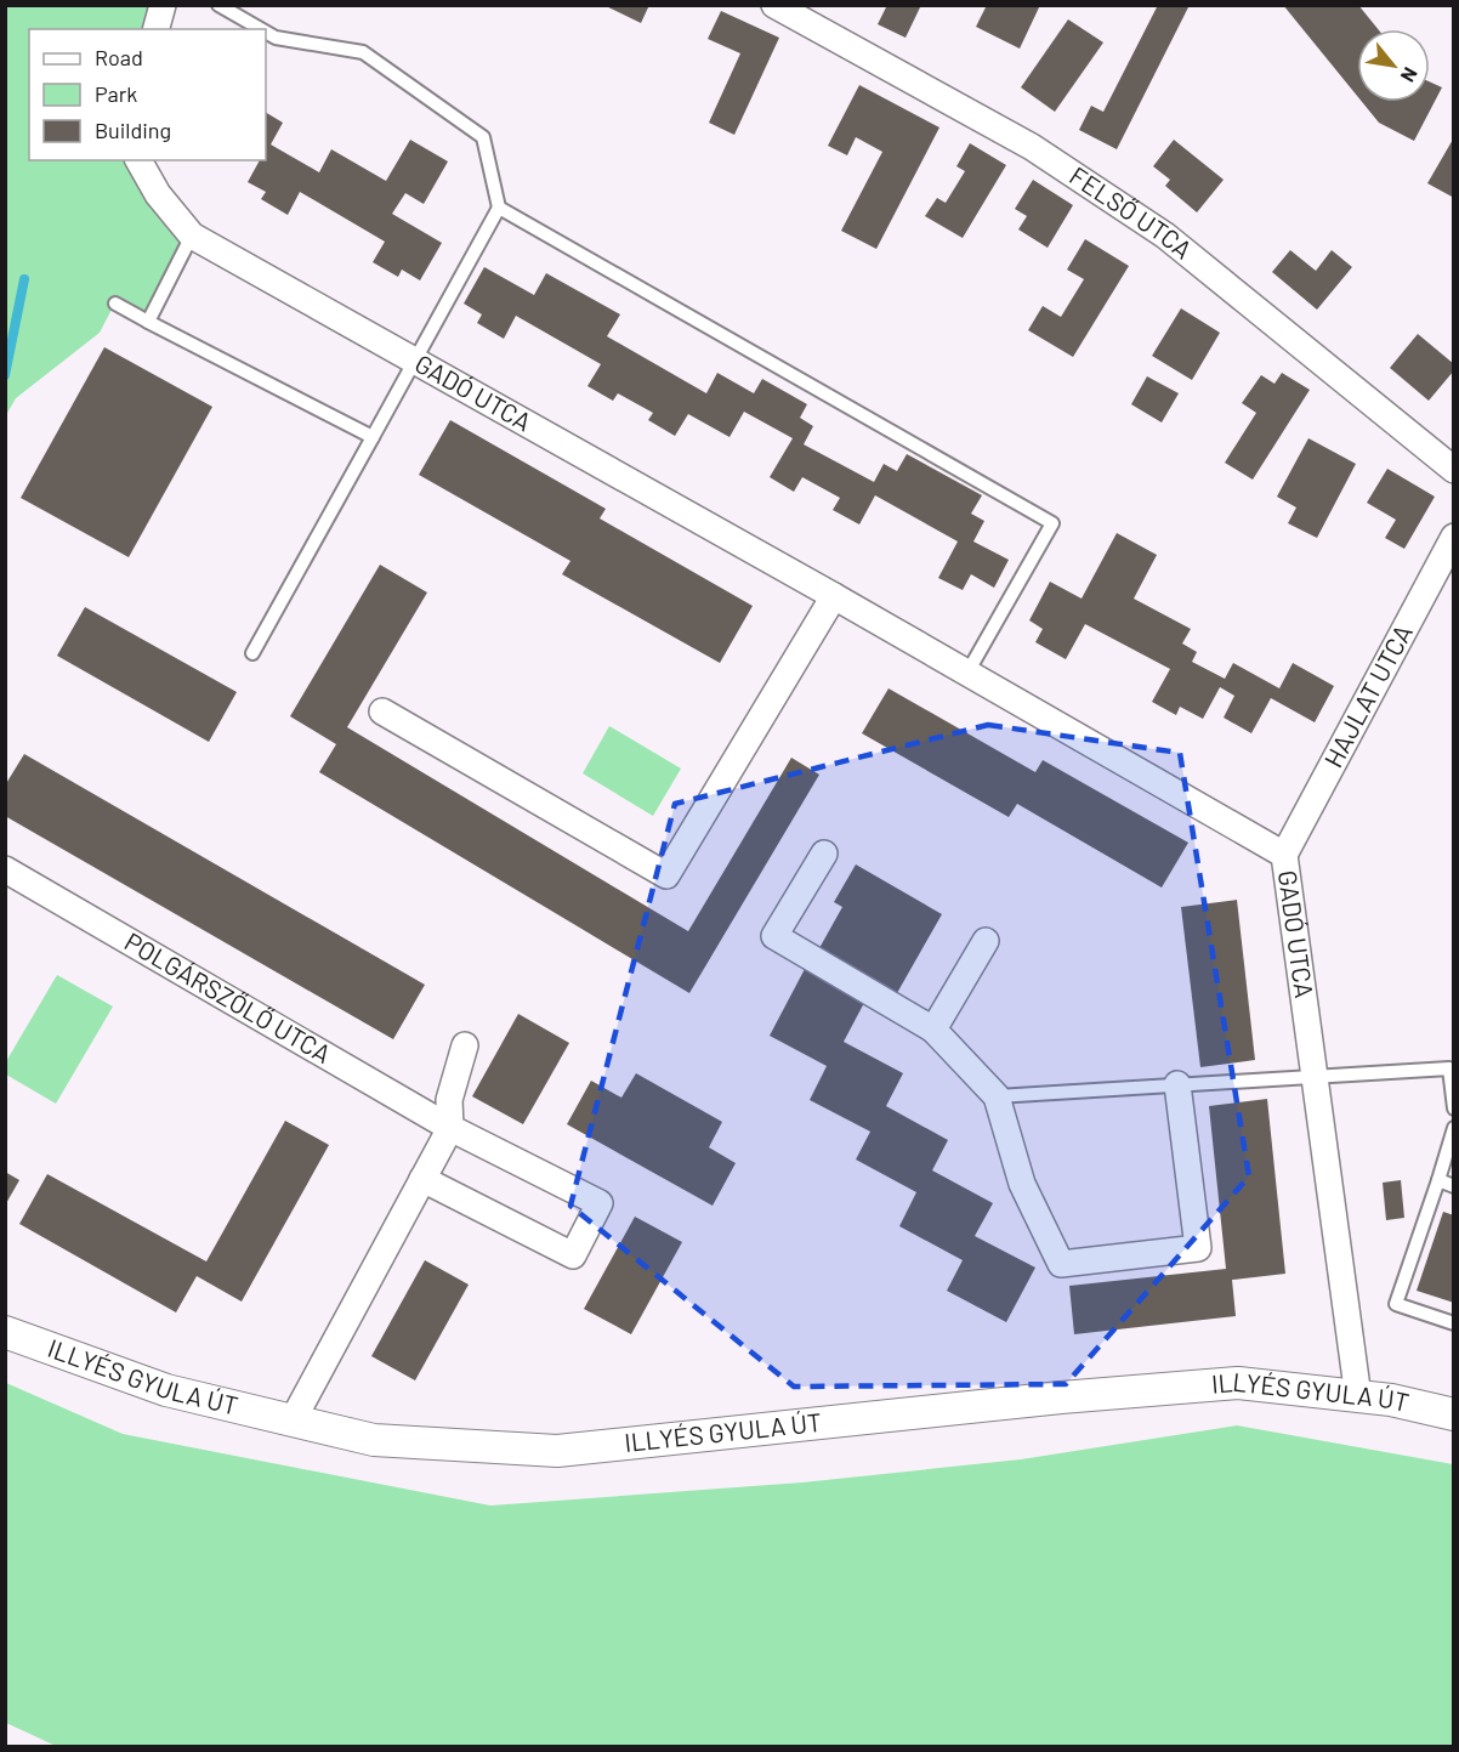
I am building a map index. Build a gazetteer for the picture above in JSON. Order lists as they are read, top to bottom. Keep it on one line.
{"streets":{"street":["FELSŐ UTCA","GADÓ UTCA","HAJLAT UTCA","POLGÁRSZŐLŐ UTCA","ILLYÉS GYULA ÚT"]},"crossings":[["GADÓ UTCA","HAJLAT UTCA"],["GADÓ UTCA","ILLYÉS GYULA ÚT"]],"legend":["Road","Park","Building"],"north":"bottom right"}
